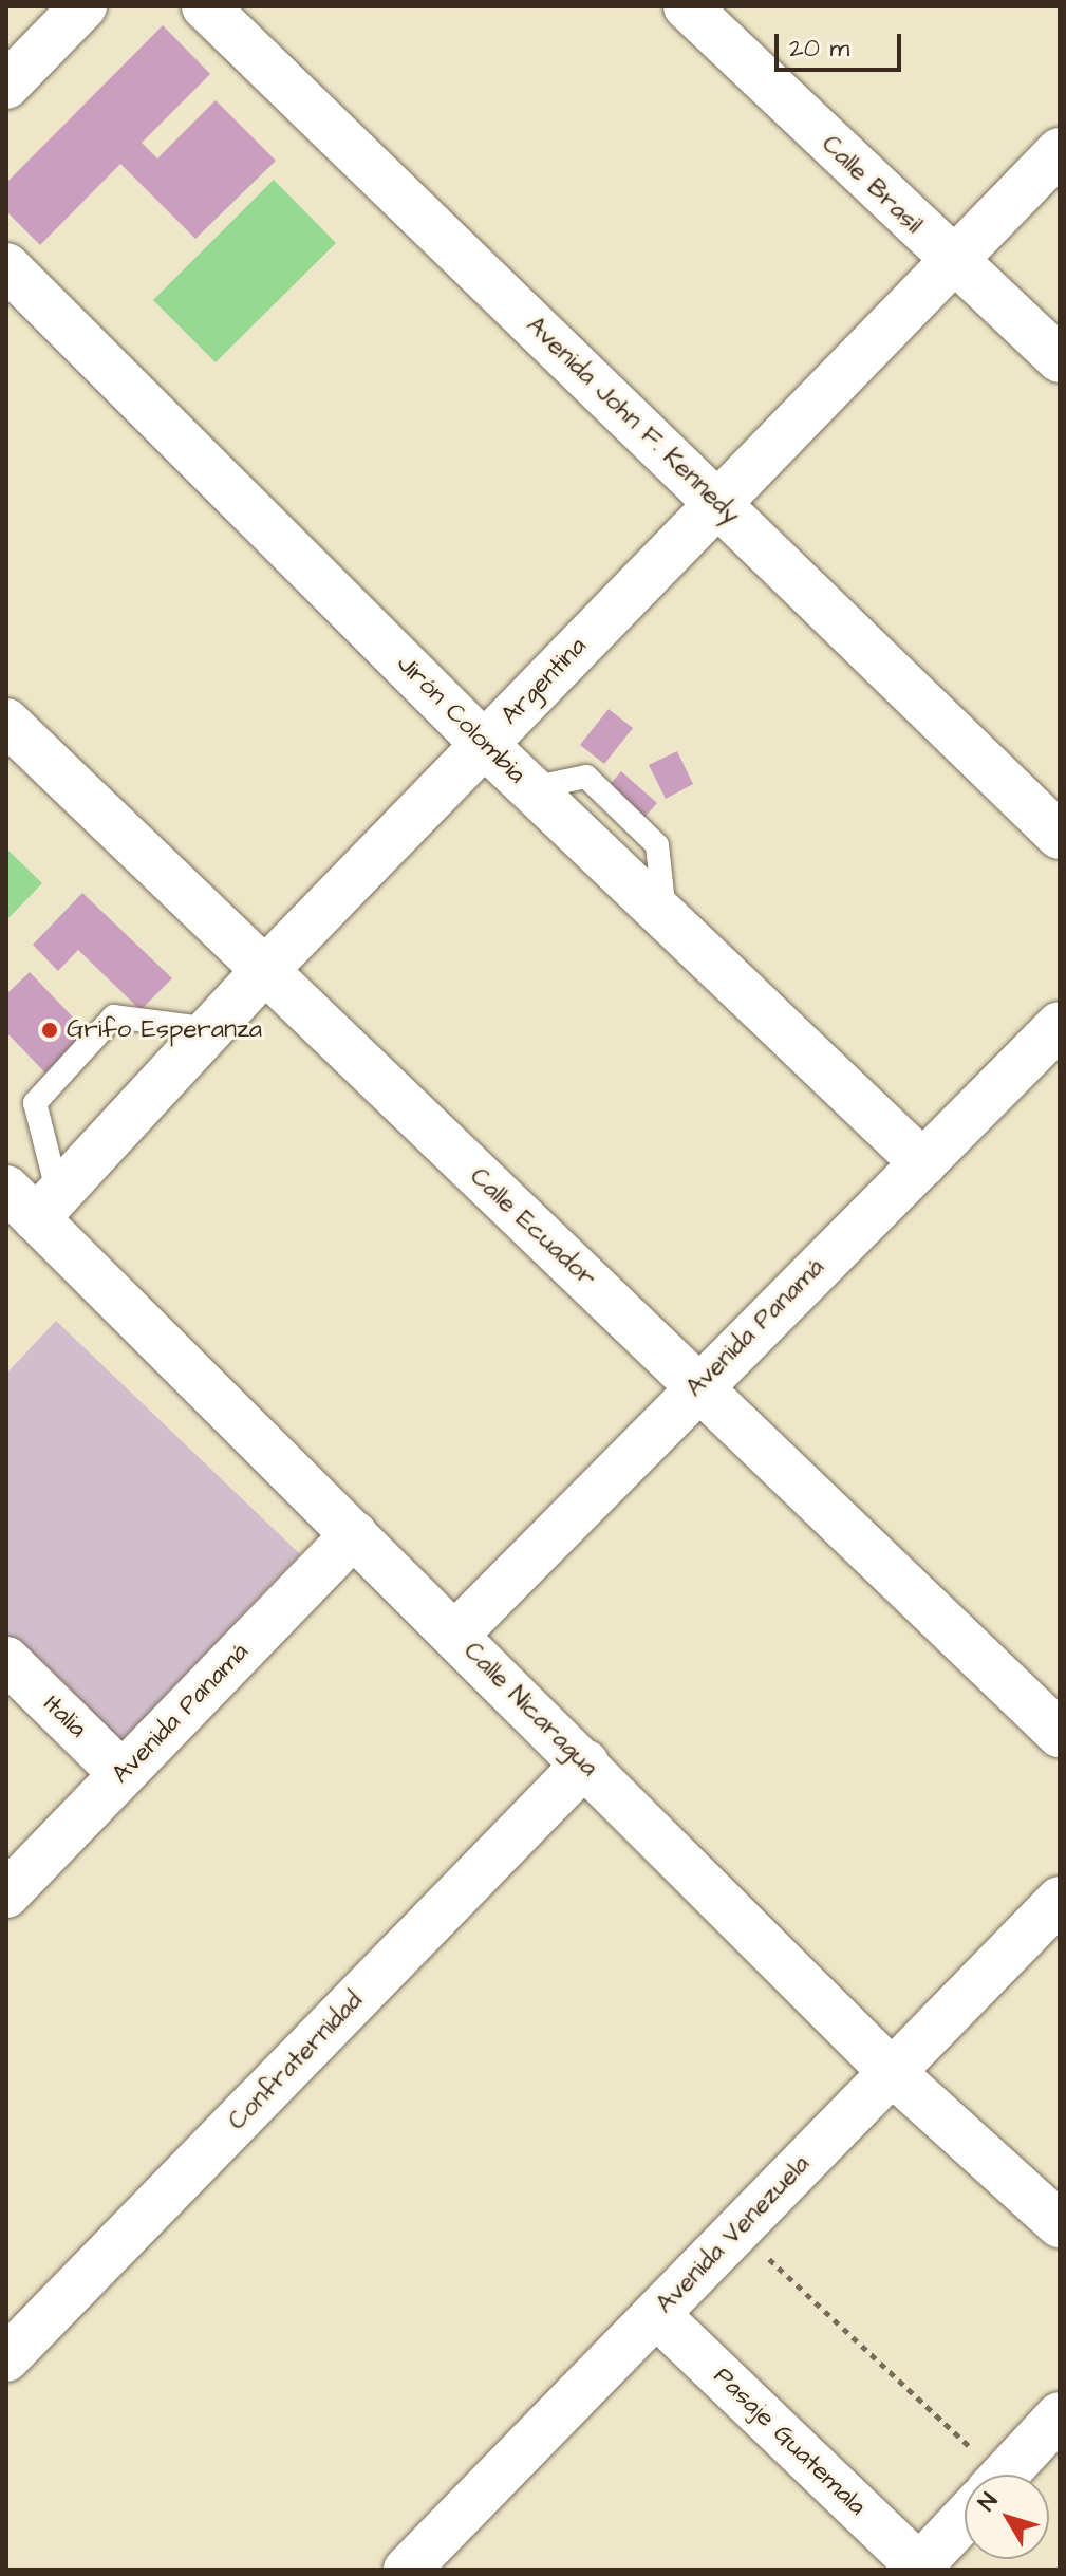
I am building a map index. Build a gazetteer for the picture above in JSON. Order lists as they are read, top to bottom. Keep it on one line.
{"streets":{"street":["Calle Brasil","Avenida John F. Kennedy","Argentina","Jirón Colombia","Calle Ecuador","Avenida Panamá","Calle Nicaragua","Italia","Confraternidad","Avenida Venezuela","Pasaje Guatemala"]},"crossings":[["Calle Brasil","Argentina"],["Avenida John F. Kennedy","Argentina"],["Argentina","Jirón Colombia"],["Argentina","Calle Ecuador"],["Argentina","Calle Nicaragua"],["Jirón Colombia","Avenida Panamá"],["Calle Ecuador","Avenida Panamá"],["Avenida Panamá","Calle Nicaragua"],["Avenida Panamá","Italia"],["Calle Nicaragua","Confraternidad"],["Calle Nicaragua","Avenida Venezuela"],["Avenida Venezuela","Pasaje Guatemala"]],"places":["Grifo Esperanza"],"scale_bar":"20 m","north":"top left"}
